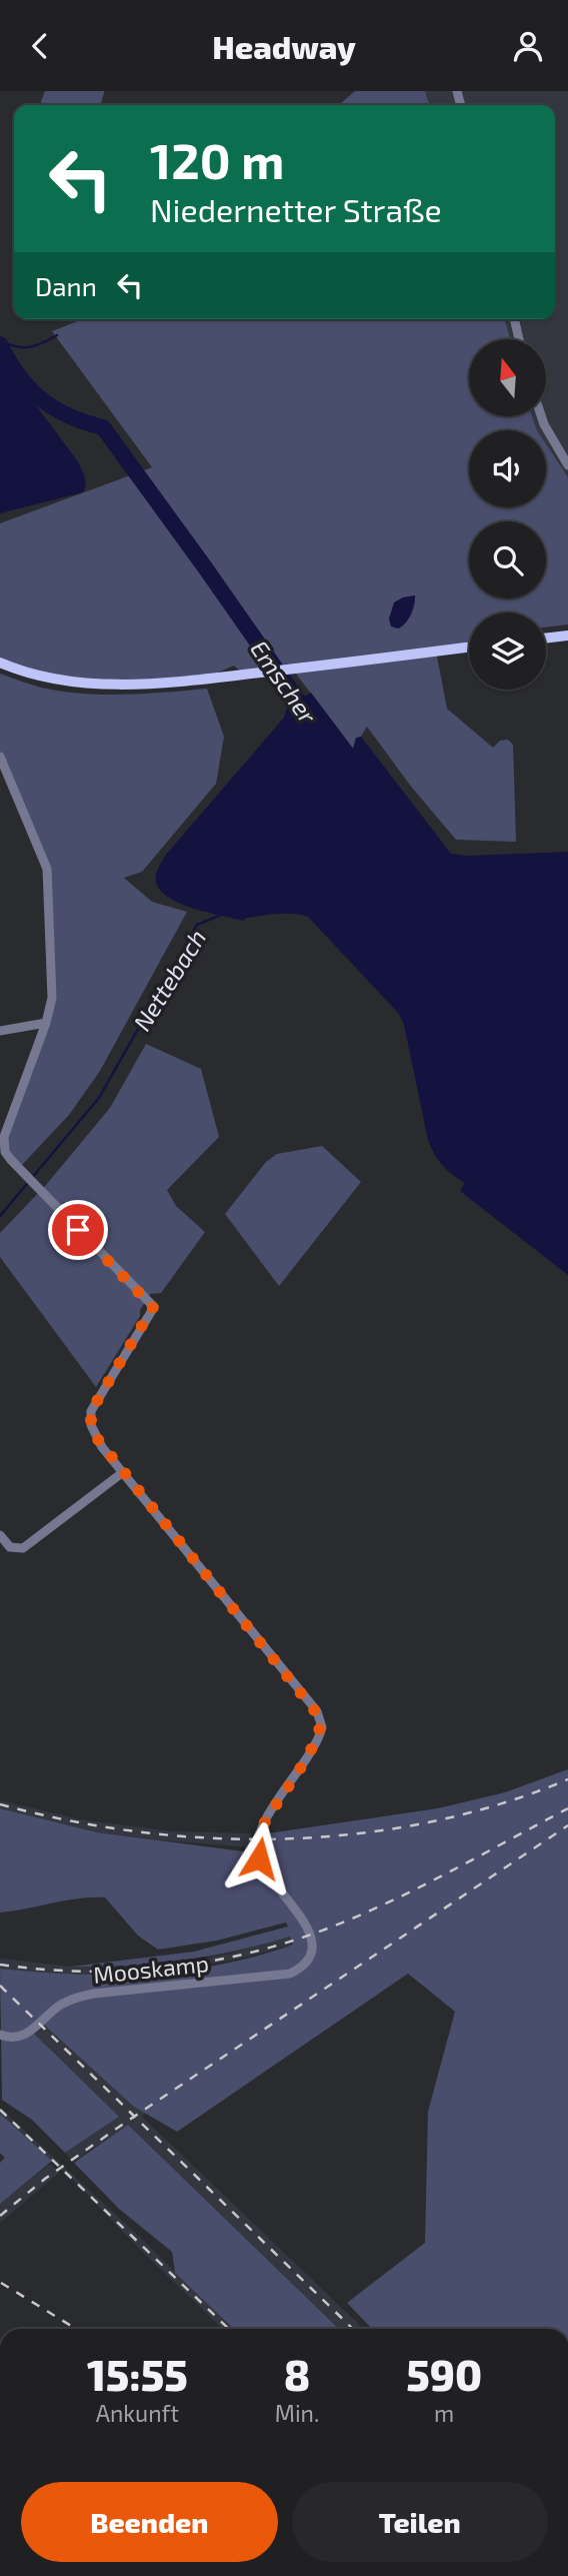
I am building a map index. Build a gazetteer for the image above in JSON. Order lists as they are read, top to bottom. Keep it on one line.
{"streets":{"street":["Mooskamp"]},"water":["Emscher","Nettebach"],"north":"top","page":{"header":"Headway","turn":["120 m","Niedernetter Straße"],"then":"Dann","eta":["15:55","Ankunft","8","Min.","590","m"],"buttons":["Beenden","Teilen"]}}
